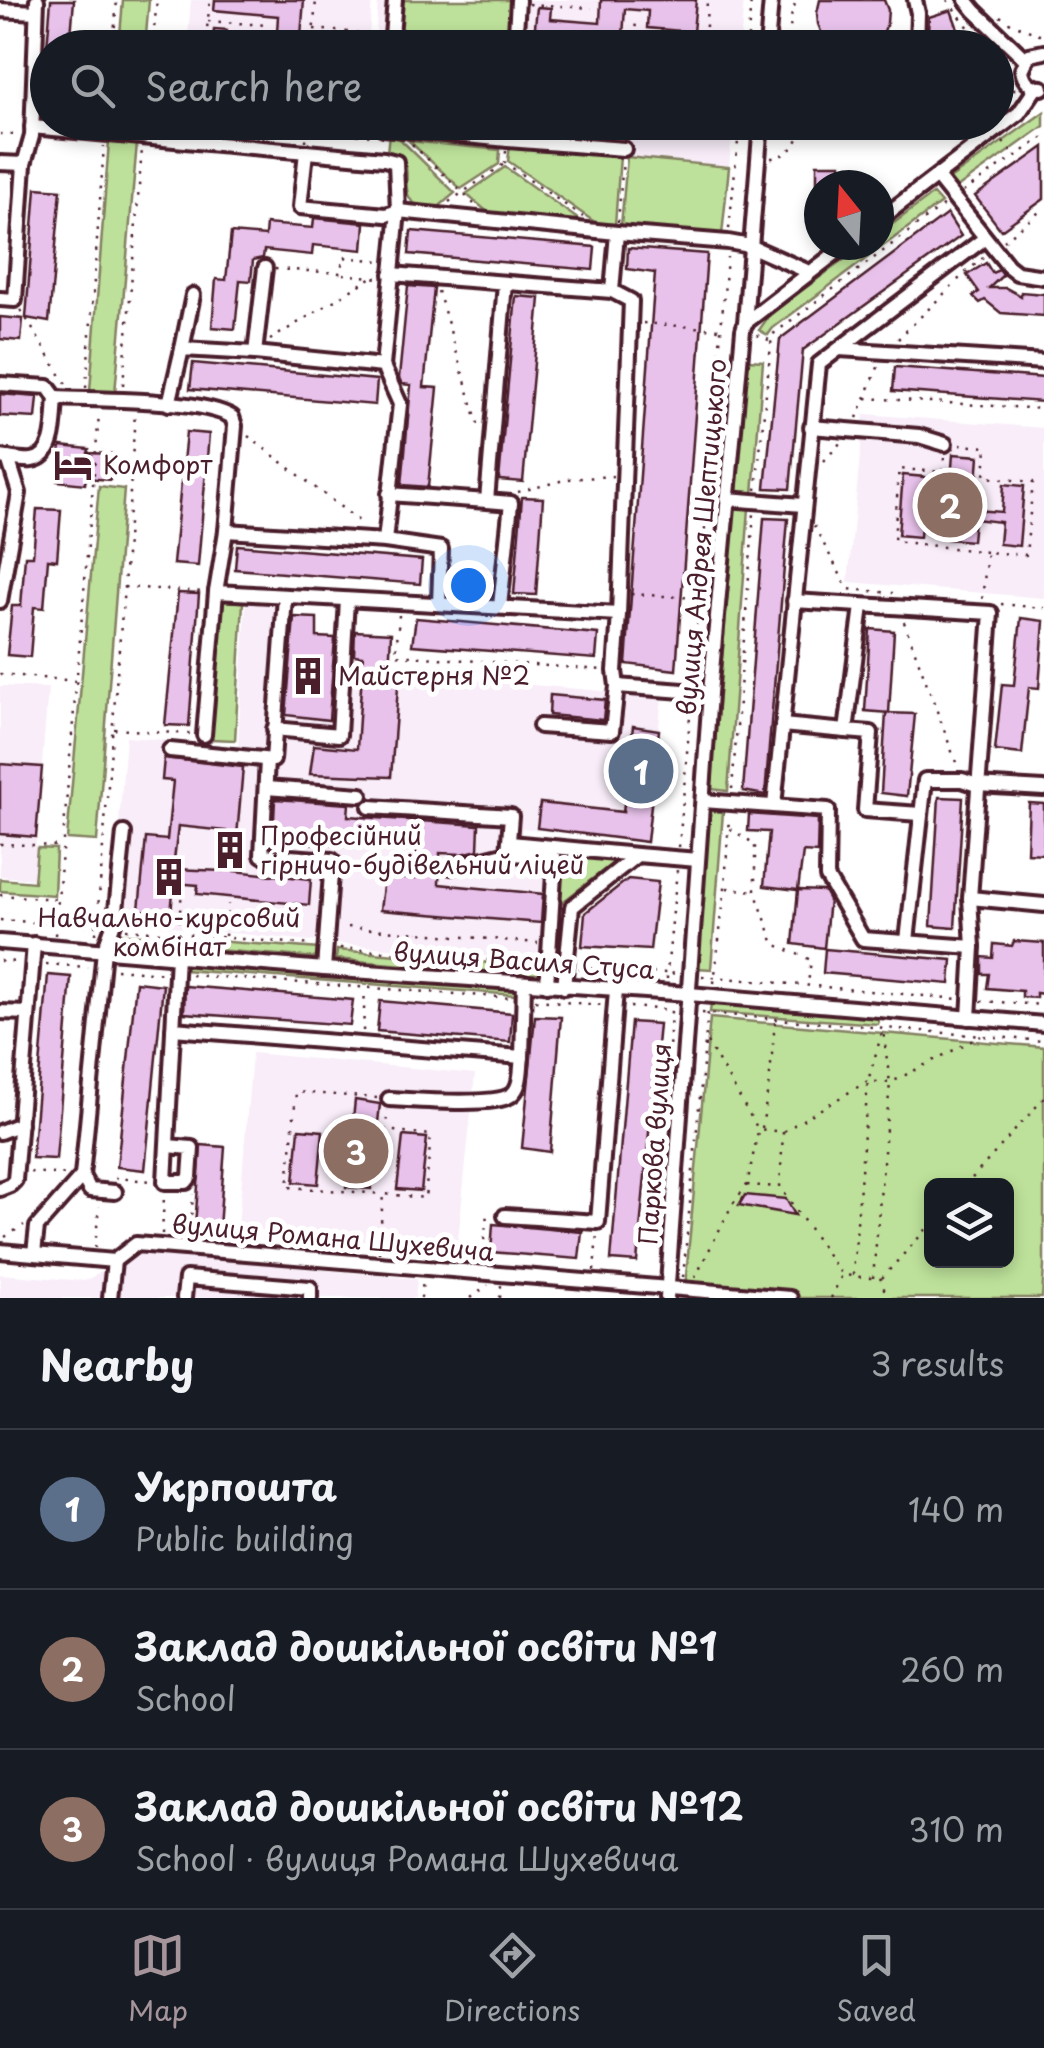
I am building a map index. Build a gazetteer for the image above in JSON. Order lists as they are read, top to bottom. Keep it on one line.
{"streets":{"street":["вулиця Андрея Шептицького","вулиця Василя Стуса","Паркова вулиця","вулиця Романа Шухевича"]},"crossings":[["вулиця Андрея Шептицького","вулиця Василя Стуса"],["вулиця Андрея Шептицького","Паркова вулиця"],["вулиця Василя Стуса","Паркова вулиця"],["Паркова вулиця","вулиця Романа Шухевича"]],"places":{"hotel":["Комфорт"],"building":["Майстерня №2","Професійний гірничо-будівельний ліцей","Навчально-курсовий комбінат"]},"north":"top","page":{"search":"Search here","pins":["2","1","3"],"heading":["Nearby","3 results"],"list":[{"mark":"1","name":"Укрпошта","note":"Public building","value":"140 m"},{"mark":"2","name":"Заклад дошкільної освіти №1","note":"School","value":"260 m"},{"mark":"3","name":"Заклад дошкільної освіти №12","note":"School · вулиця Романа Шухевича","value":"310 m"}],"nav":["Map","Directions","Saved"]}}
